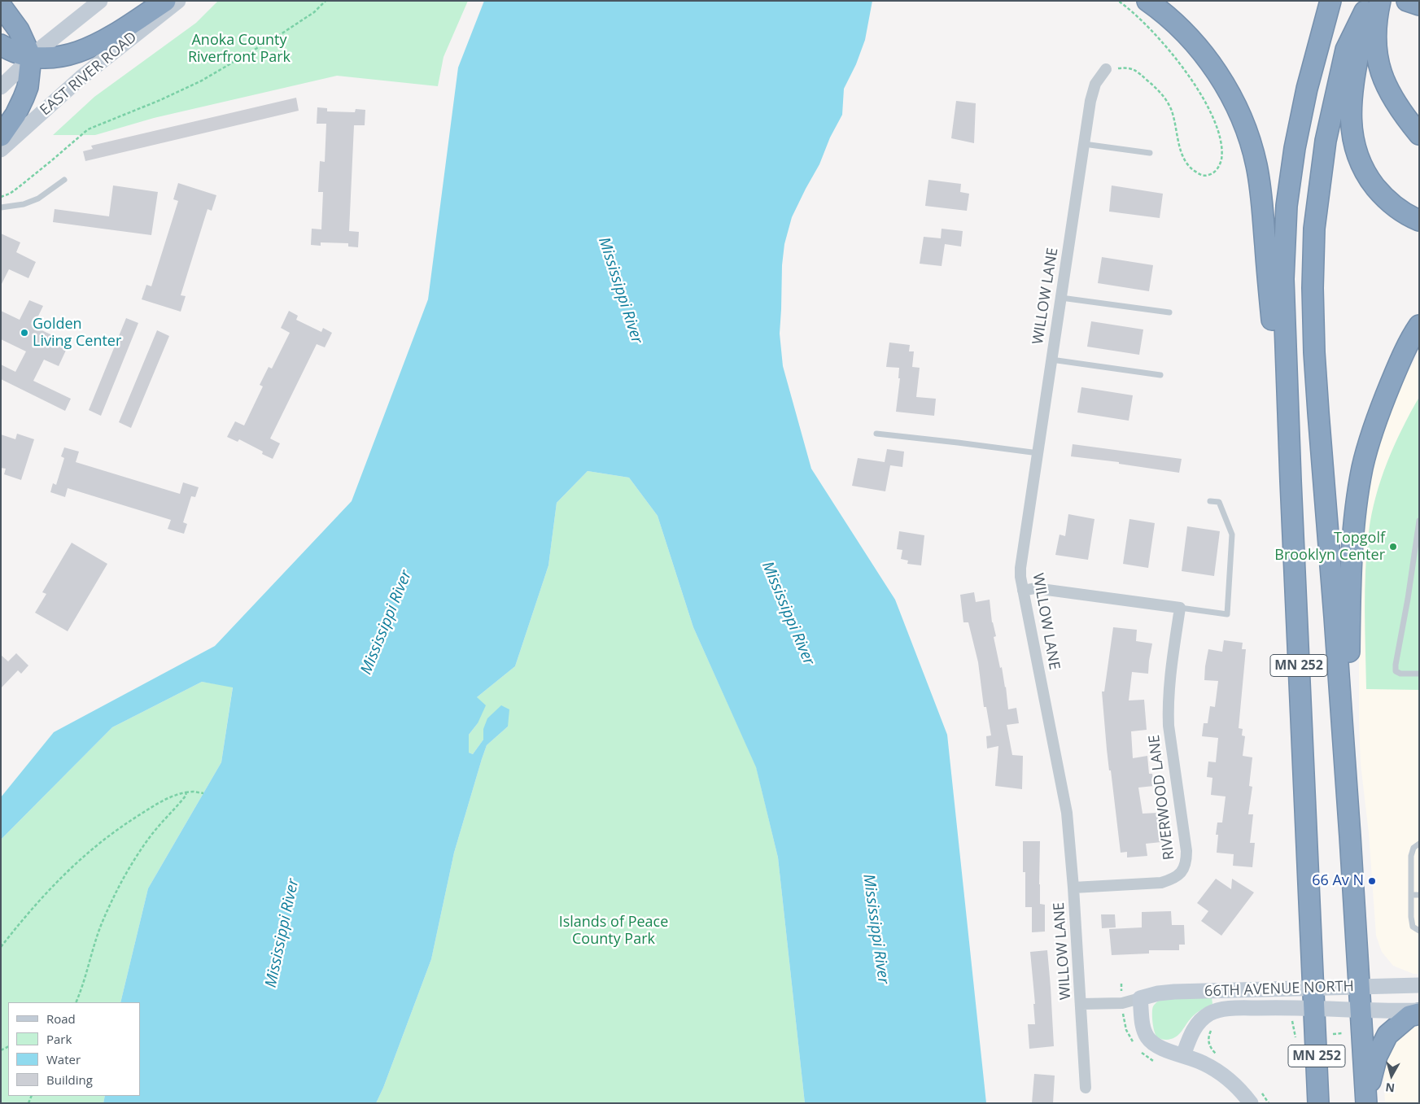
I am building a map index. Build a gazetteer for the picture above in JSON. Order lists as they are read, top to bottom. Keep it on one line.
{"streets":{"highway":["MN 252"],"street":["EAST RIVER ROAD","WILLOW LANE","RIVERWOOD LANE","66TH AVENUE NORTH"]},"crossings":[["WILLOW LANE","RIVERWOOD LANE"],["WILLOW LANE","66TH AVENUE NORTH"],["MN 252","66TH AVENUE NORTH"]],"water":["Mississippi River"],"parks":["Anoka County Riverfront Park","Islands of Peace County Park"],"places":["Golden Living Center","Topgolf Brooklyn Center","66 Av N"],"legend":["Road","Park","Water","Building"],"north":"bottom"}
